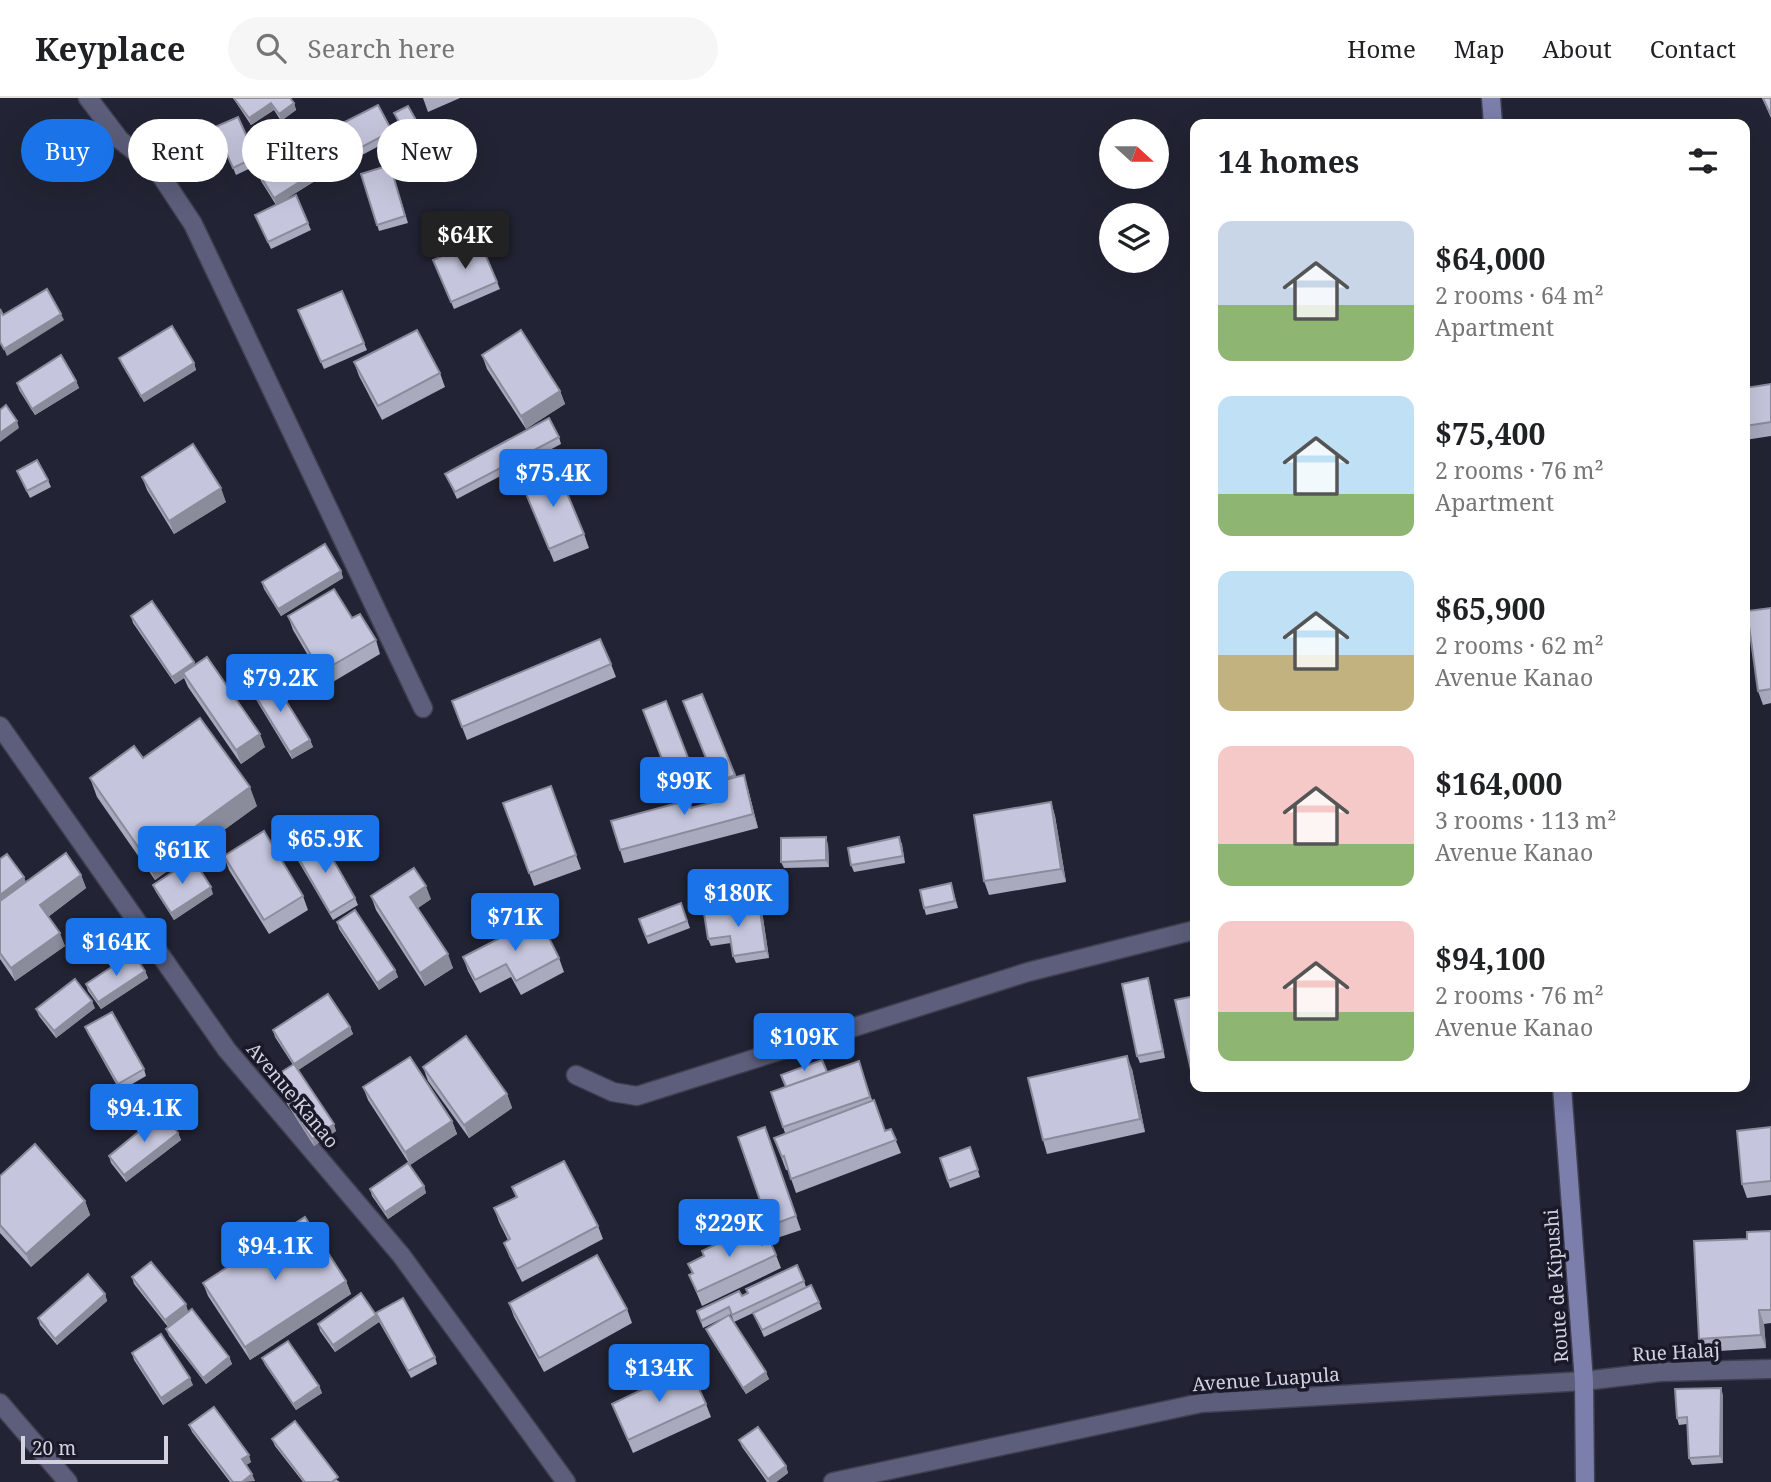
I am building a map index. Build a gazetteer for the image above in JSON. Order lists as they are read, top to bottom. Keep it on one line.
{"streets":{"main road":["Route de Kipushi"],"street":["Avenue Kanao","Rue Halaj","Avenue Luapula"]},"crossings":[["Route de Kipushi","Rue Halaj"],["Route de Kipushi","Avenue Luapula"],["Rue Halaj","Avenue Luapula"]],"scale_bar":"20 m","north":"right","page":{"header":"Keyplace","search":"Search here","nav":["Home","Map","About","Contact"],"chip":["Buy","Rent","Filters","New"],"heading":"14 homes","list":[{"name":"$64,000","note":"2 rooms · 64 m² · Apartment"},{"name":"$75,400","note":"2 rooms · 76 m² · Apartment"},{"name":"$65,900","note":"2 rooms · 62 m² · Avenue Kanao"},{"name":"$164,000","note":"3 rooms · 113 m² · Avenue Kanao"},{"name":"$94,100","note":"2 rooms · 76 m² · Avenue Kanao"}],"price":["$64K","$75.4K","$79.2K","$99K","$65.9K","$61K","$180K","$71K","$164K","$109K","$94.1K","$229K","$94.1K","$134K"],"scale":"20 m"}}
